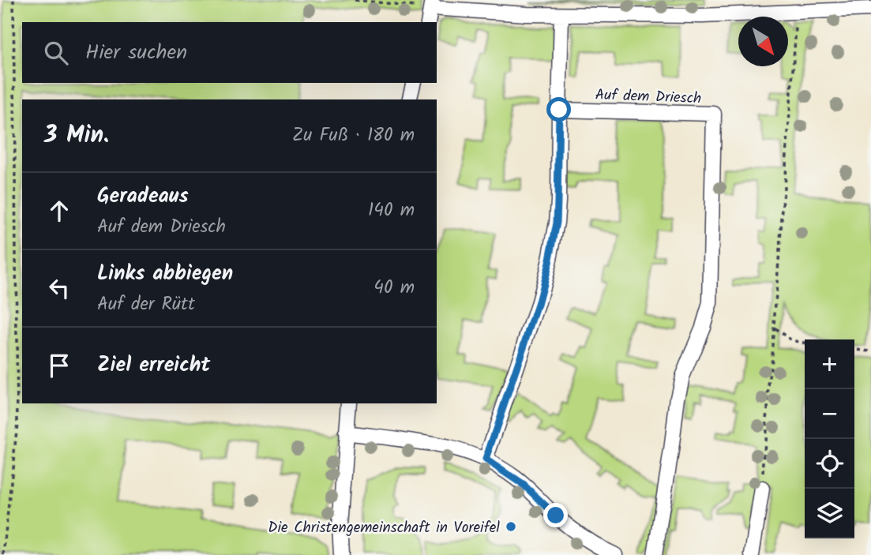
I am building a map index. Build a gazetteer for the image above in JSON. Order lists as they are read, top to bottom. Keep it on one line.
{"streets":{"street":["Auf dem Driesch"]},"places":["Die Christengemeinschaft in Voreifel"],"north":"bottom right","page":{"search":"Hier suchen","heading":["3 Min.","Zu Fuß · 180 m"],"list":[["Geradeaus","Auf dem Driesch","140 m"],["Links abbiegen","Auf der Rütt","40 m"],"Ziel erreicht"],"map_buttons":["+","−"]}}
